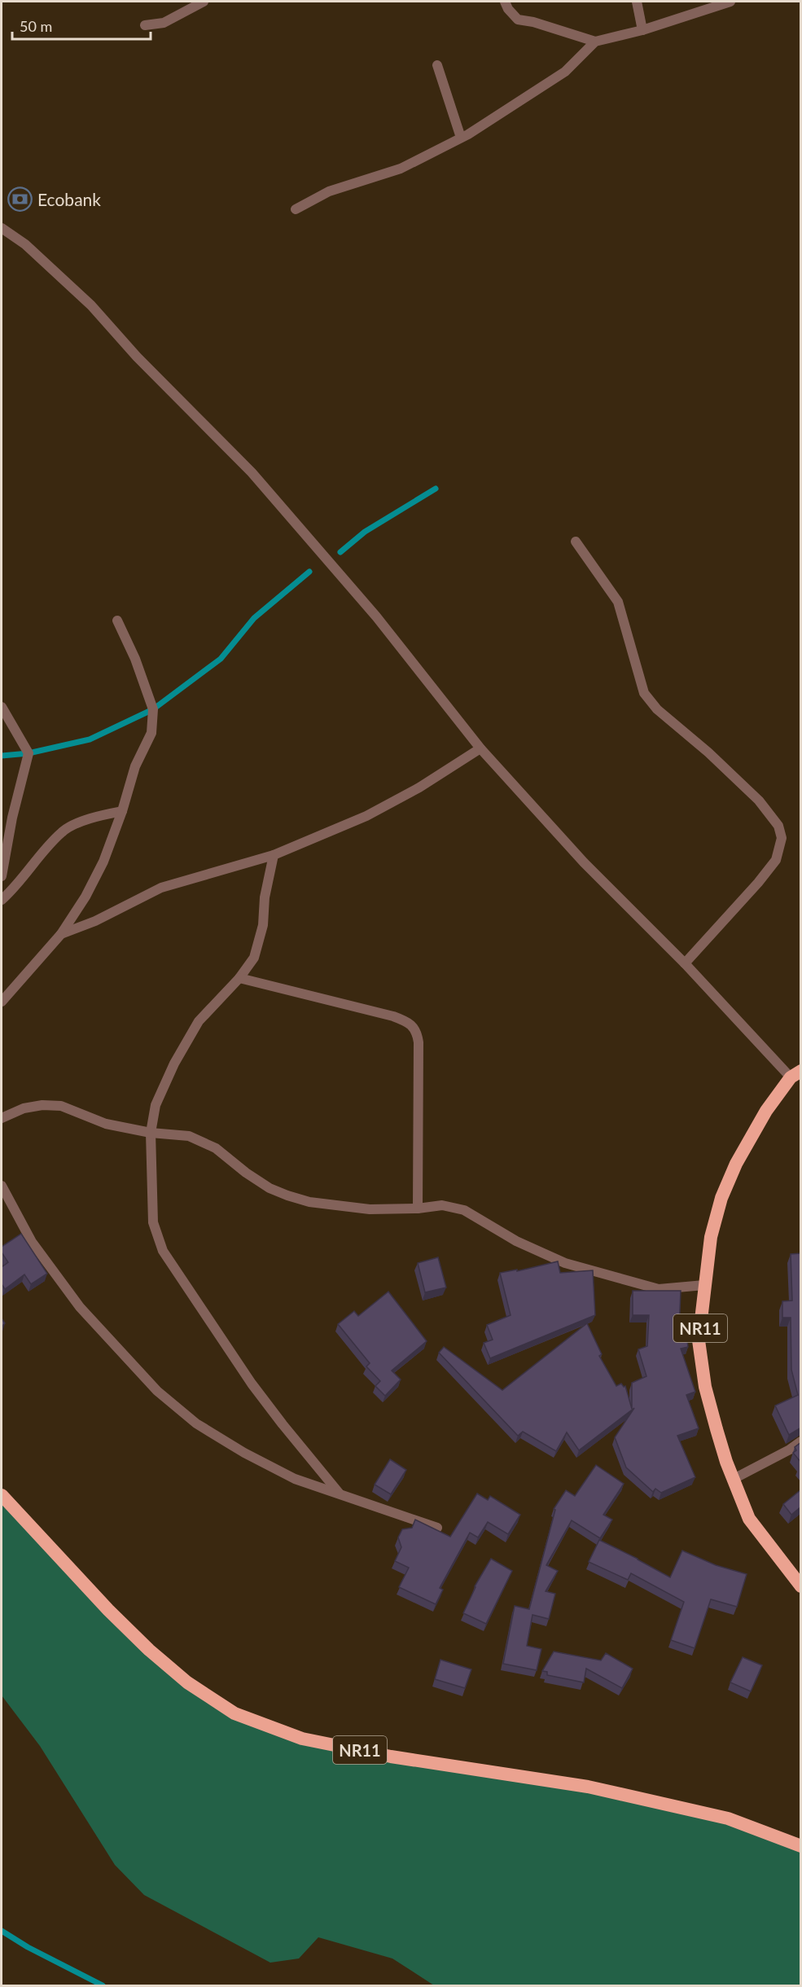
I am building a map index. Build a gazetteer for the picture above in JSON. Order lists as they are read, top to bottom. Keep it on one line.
{"streets":{"highway":["NR11"]},"places":{"bank":["Ecobank"]},"scale_bar":"50 m"}
